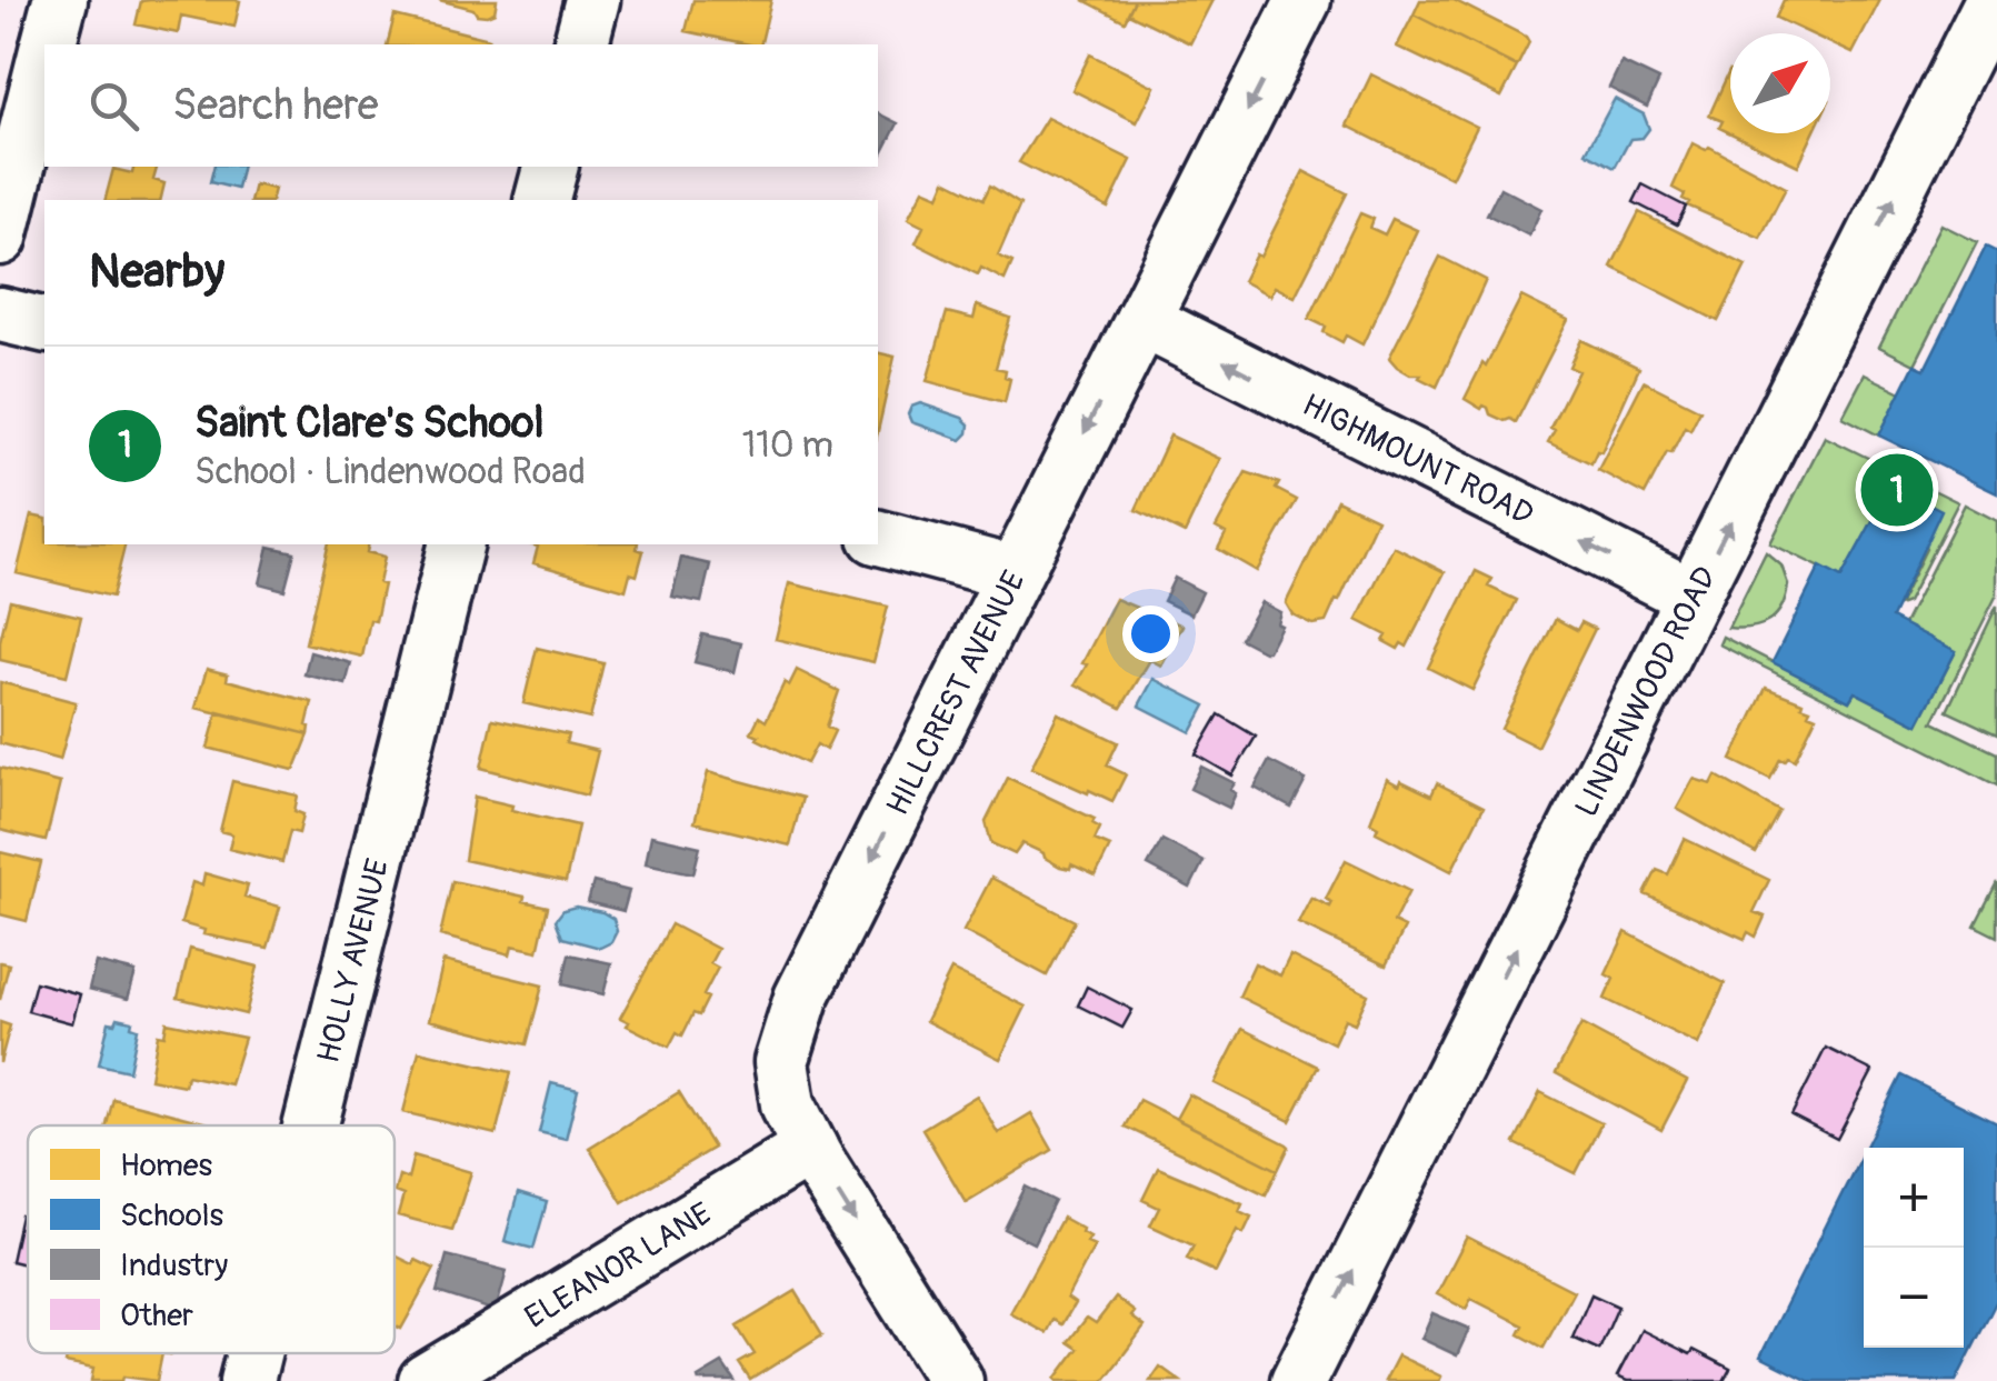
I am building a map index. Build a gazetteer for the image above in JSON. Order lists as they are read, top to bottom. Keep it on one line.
{"streets":{"street":["HIGHMOUNT ROAD","LINDENWOOD ROAD","HILLCREST AVENUE","HOLLY AVENUE","ELEANOR LANE"]},"crossings":[["HIGHMOUNT ROAD","LINDENWOOD ROAD"],["HIGHMOUNT ROAD","HILLCREST AVENUE"],["HILLCREST AVENUE","ELEANOR LANE"]],"one_way":["HIGHMOUNT ROAD","LINDENWOOD ROAD","HILLCREST AVENUE"],"legend":["Homes","Schools","Industry","Other"],"north":"top right","page":{"search":"Search here","heading":"Nearby","list":[{"mark":"1","name":"Saint Clare's School","note":"School · Lindenwood Road","value":"110 m"}],"pins":"1","map_buttons":["+","−"]}}
